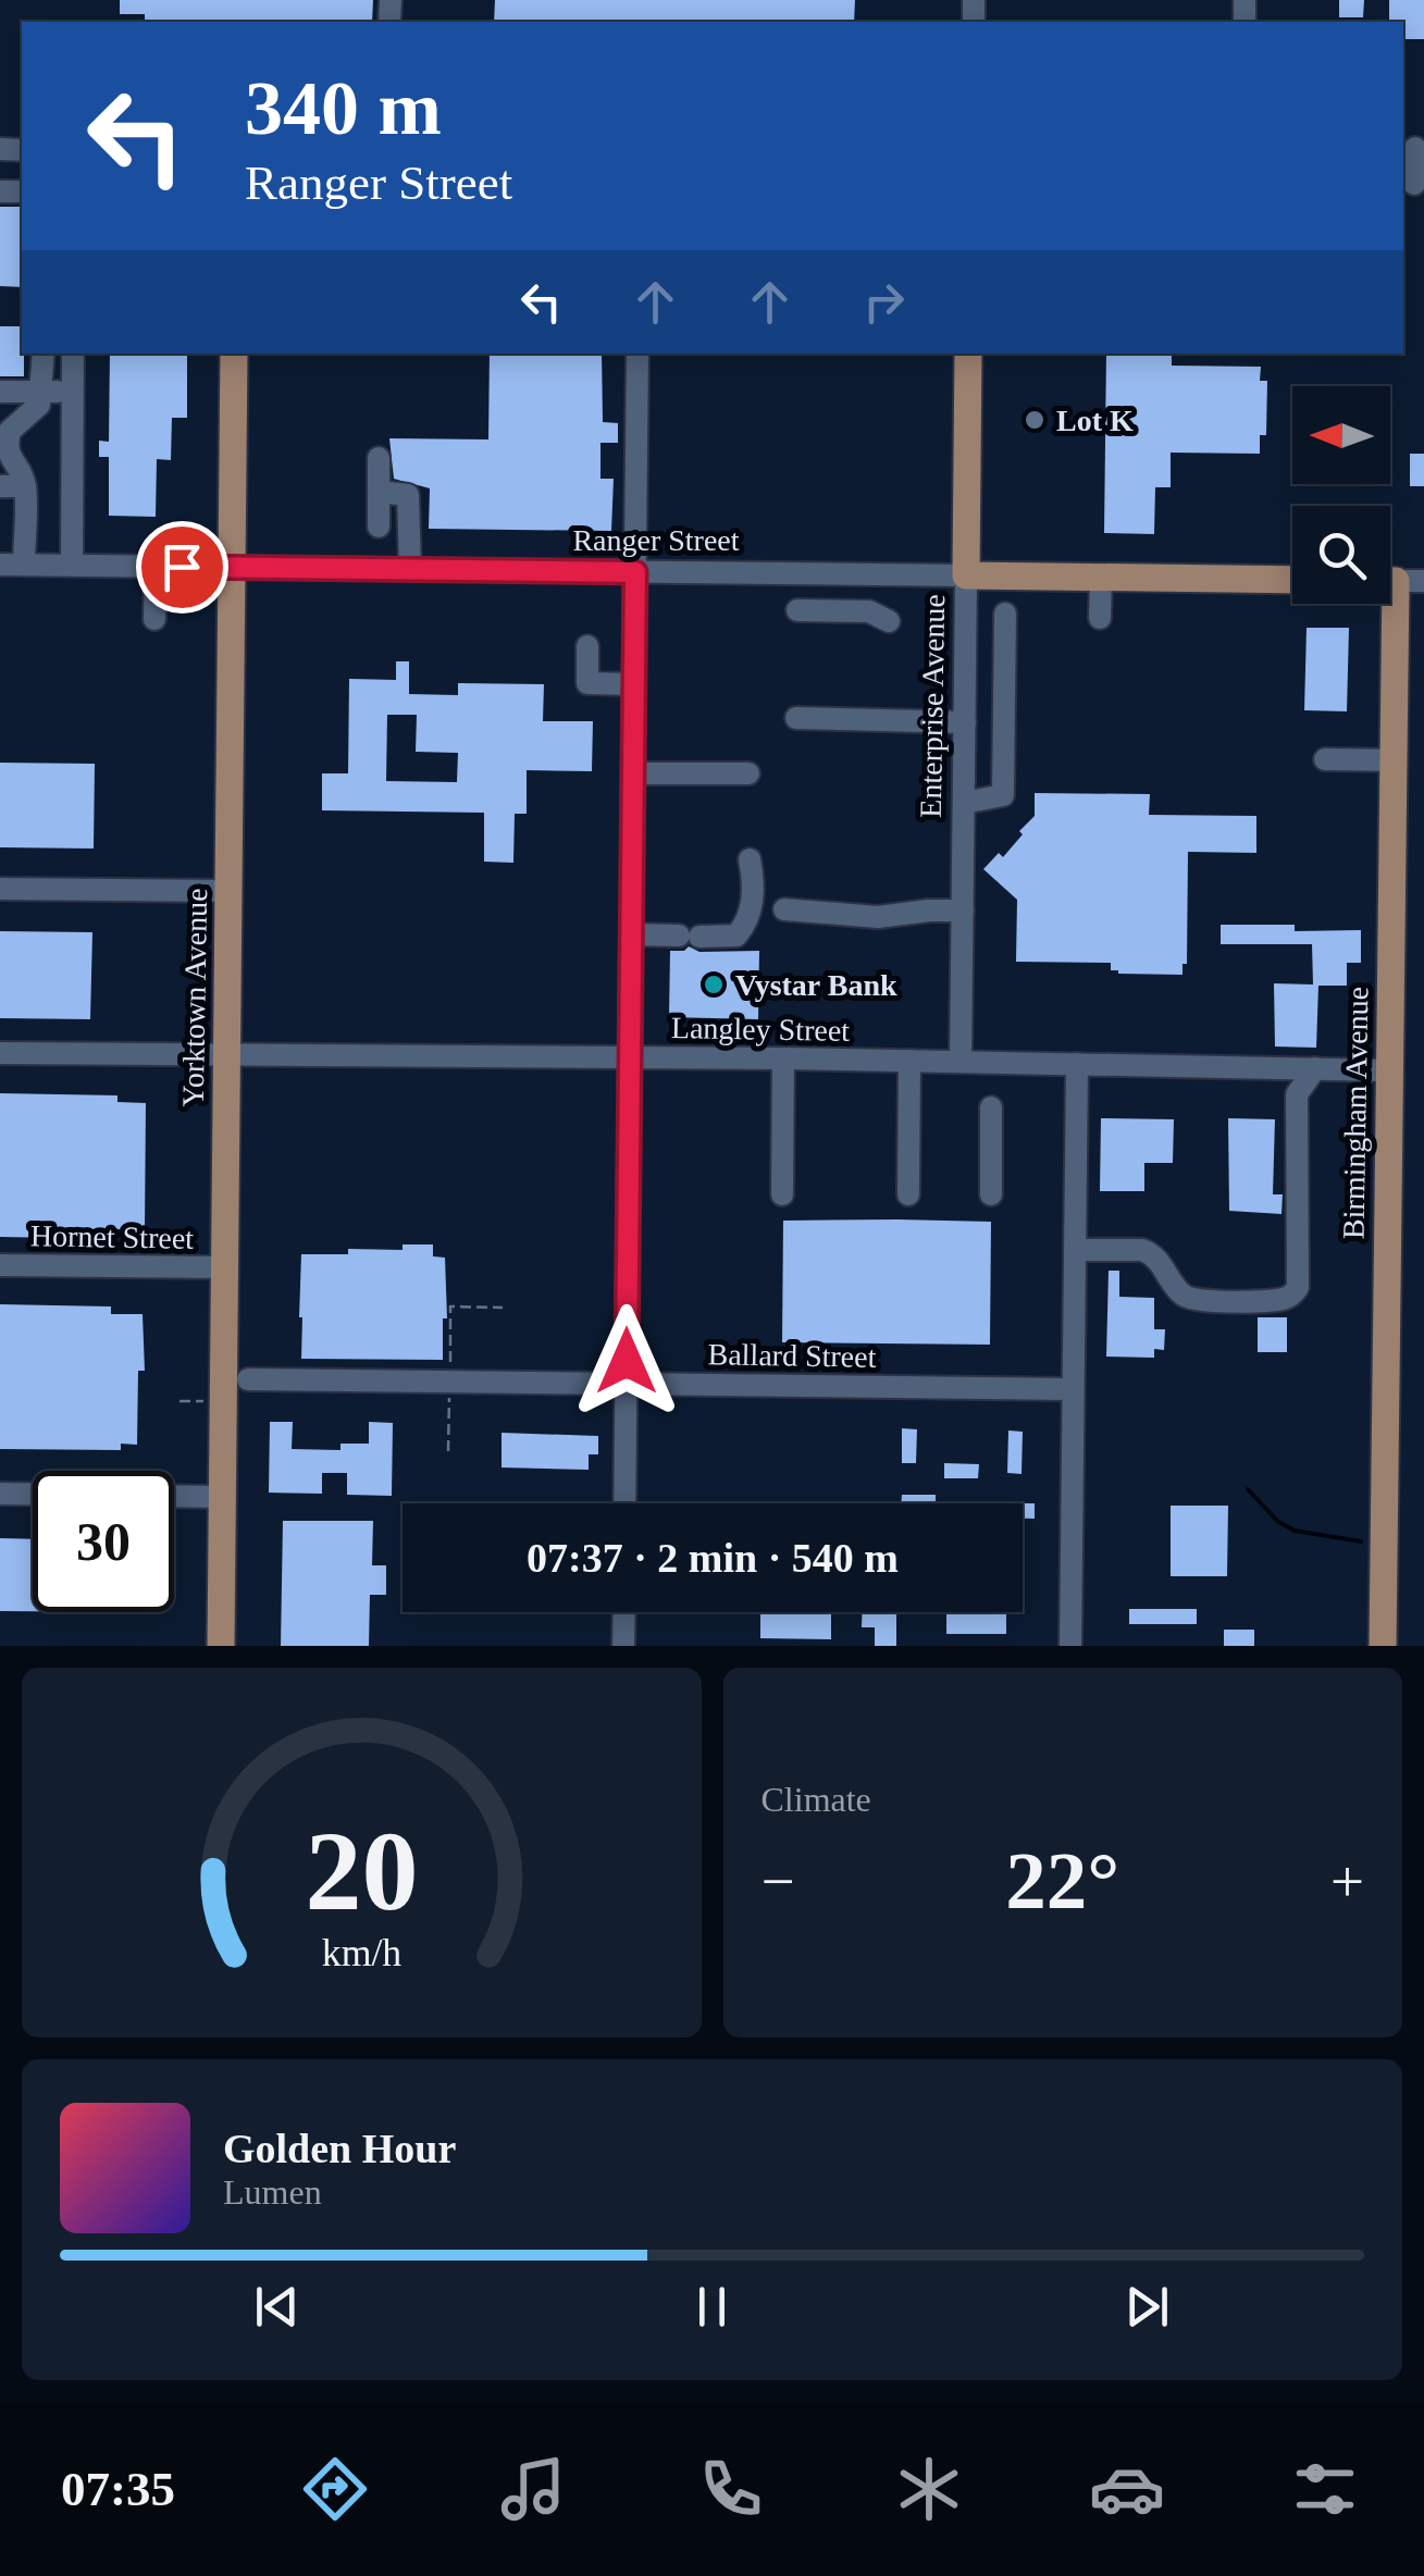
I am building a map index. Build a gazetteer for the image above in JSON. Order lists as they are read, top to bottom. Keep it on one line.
{"streets":{"main road":["Ranger Street","Enterprise Avenue","Yorktown Avenue","Birmingham Avenue"],"street":["Langley Street","Hornet Street","Ballard Street"]},"crossings":[["Ranger Street","Enterprise Avenue"],["Ranger Street","Yorktown Avenue"],["Enterprise Avenue","Langley Street"],["Yorktown Avenue","Langley Street"],["Yorktown Avenue","Hornet Street"],["Langley Street","Birmingham Avenue"]],"places":["Lot K","Vystar Bank"],"north":"left","page":{"turn":["340 m","Ranger Street"],"limit":"30","trip":"07:37 · 2 min · 540 m","tile":"Climate","heat":["−","22°","+"],"song":["Golden Hour","Lumen"],"tabs":"07:35","gauge":["20","km/h"]}}
